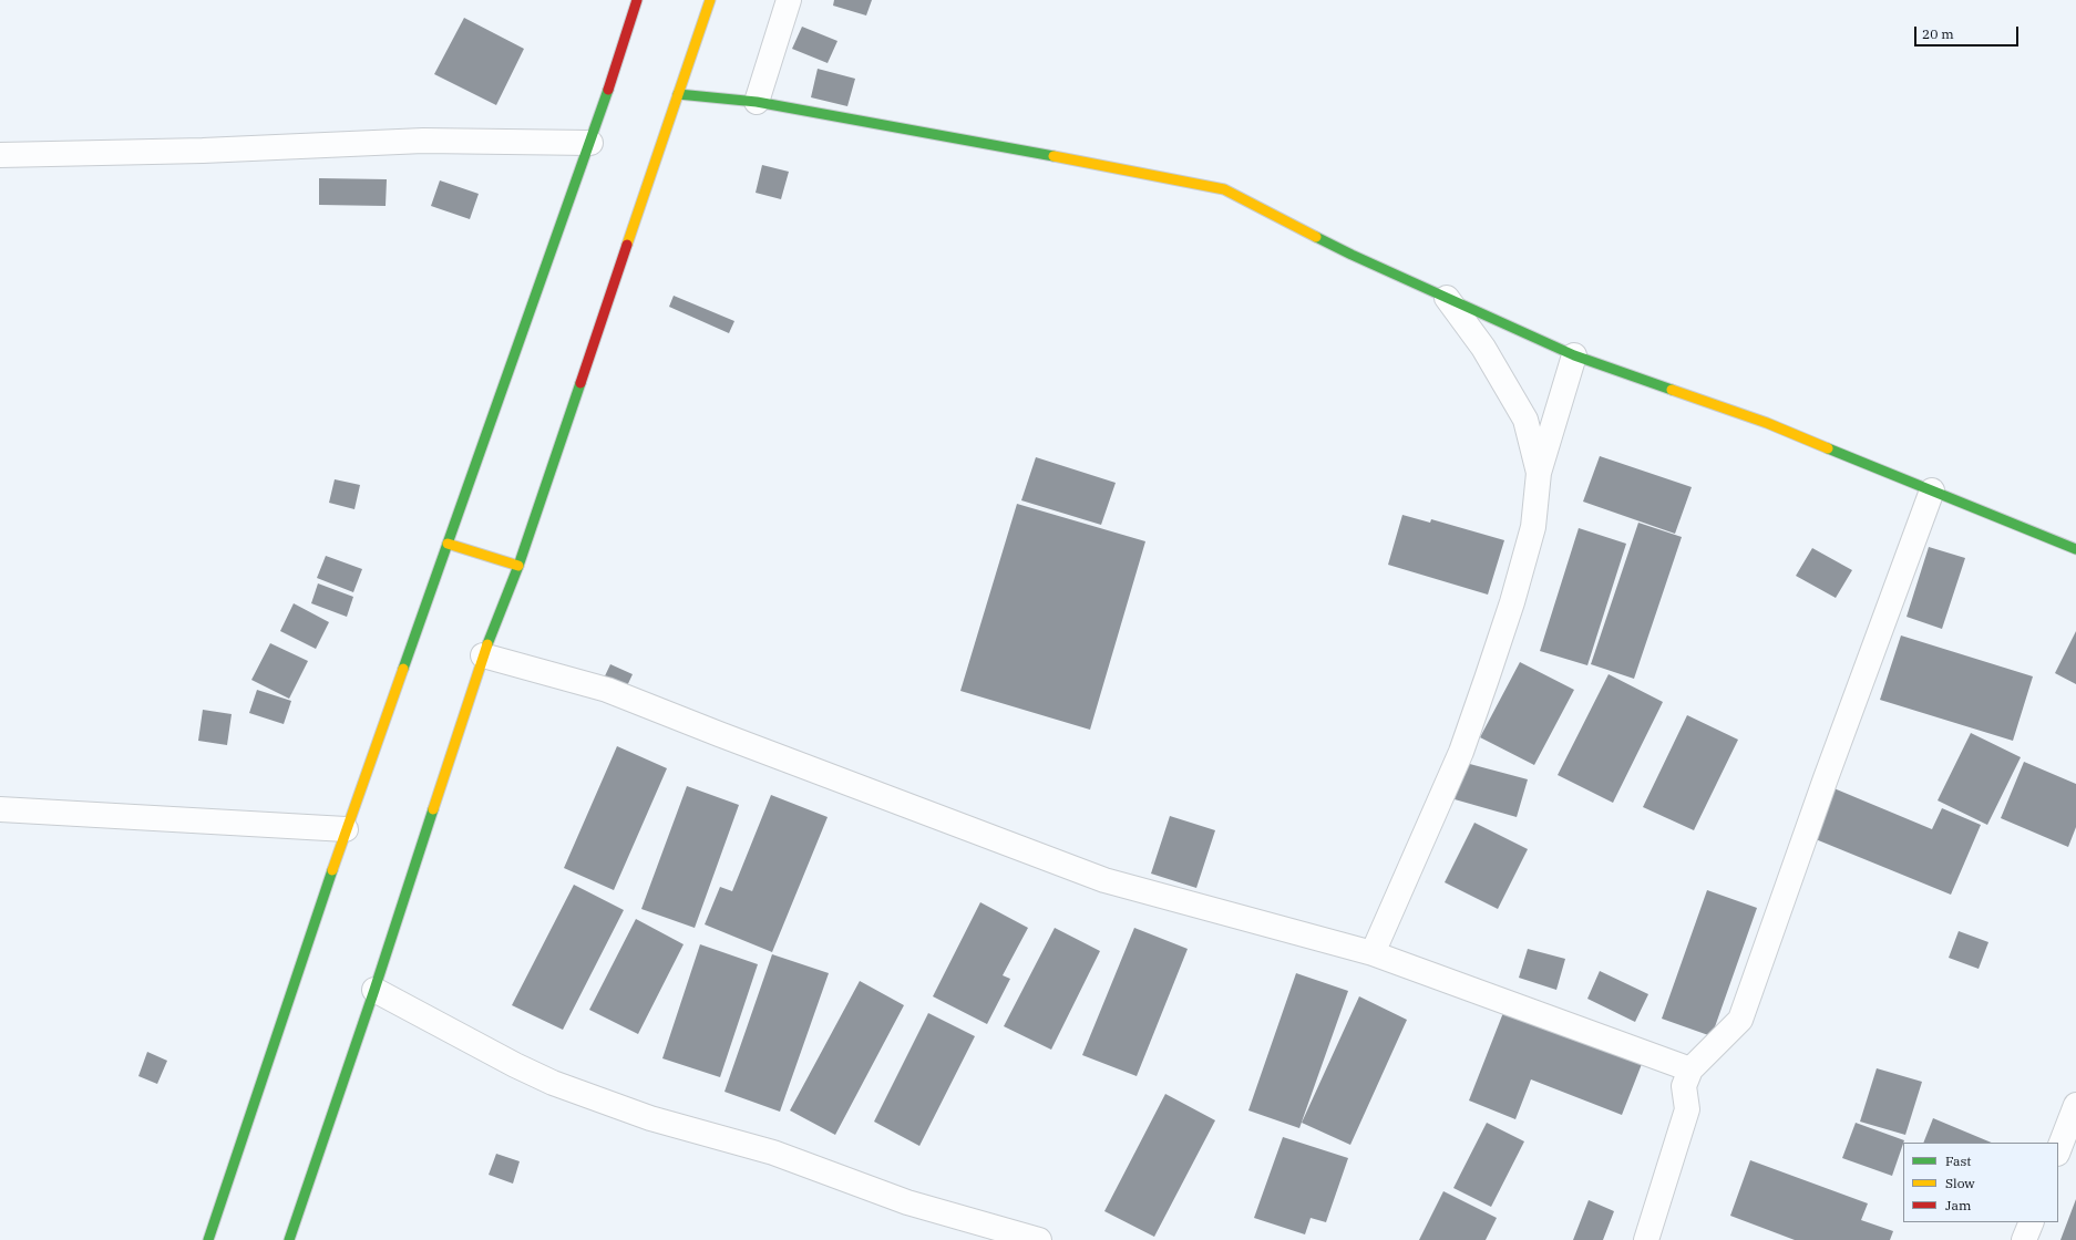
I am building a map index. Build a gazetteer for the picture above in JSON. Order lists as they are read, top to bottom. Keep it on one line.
{"legend":["Fast","Slow","Jam"],"scale_bar":"20 m"}
